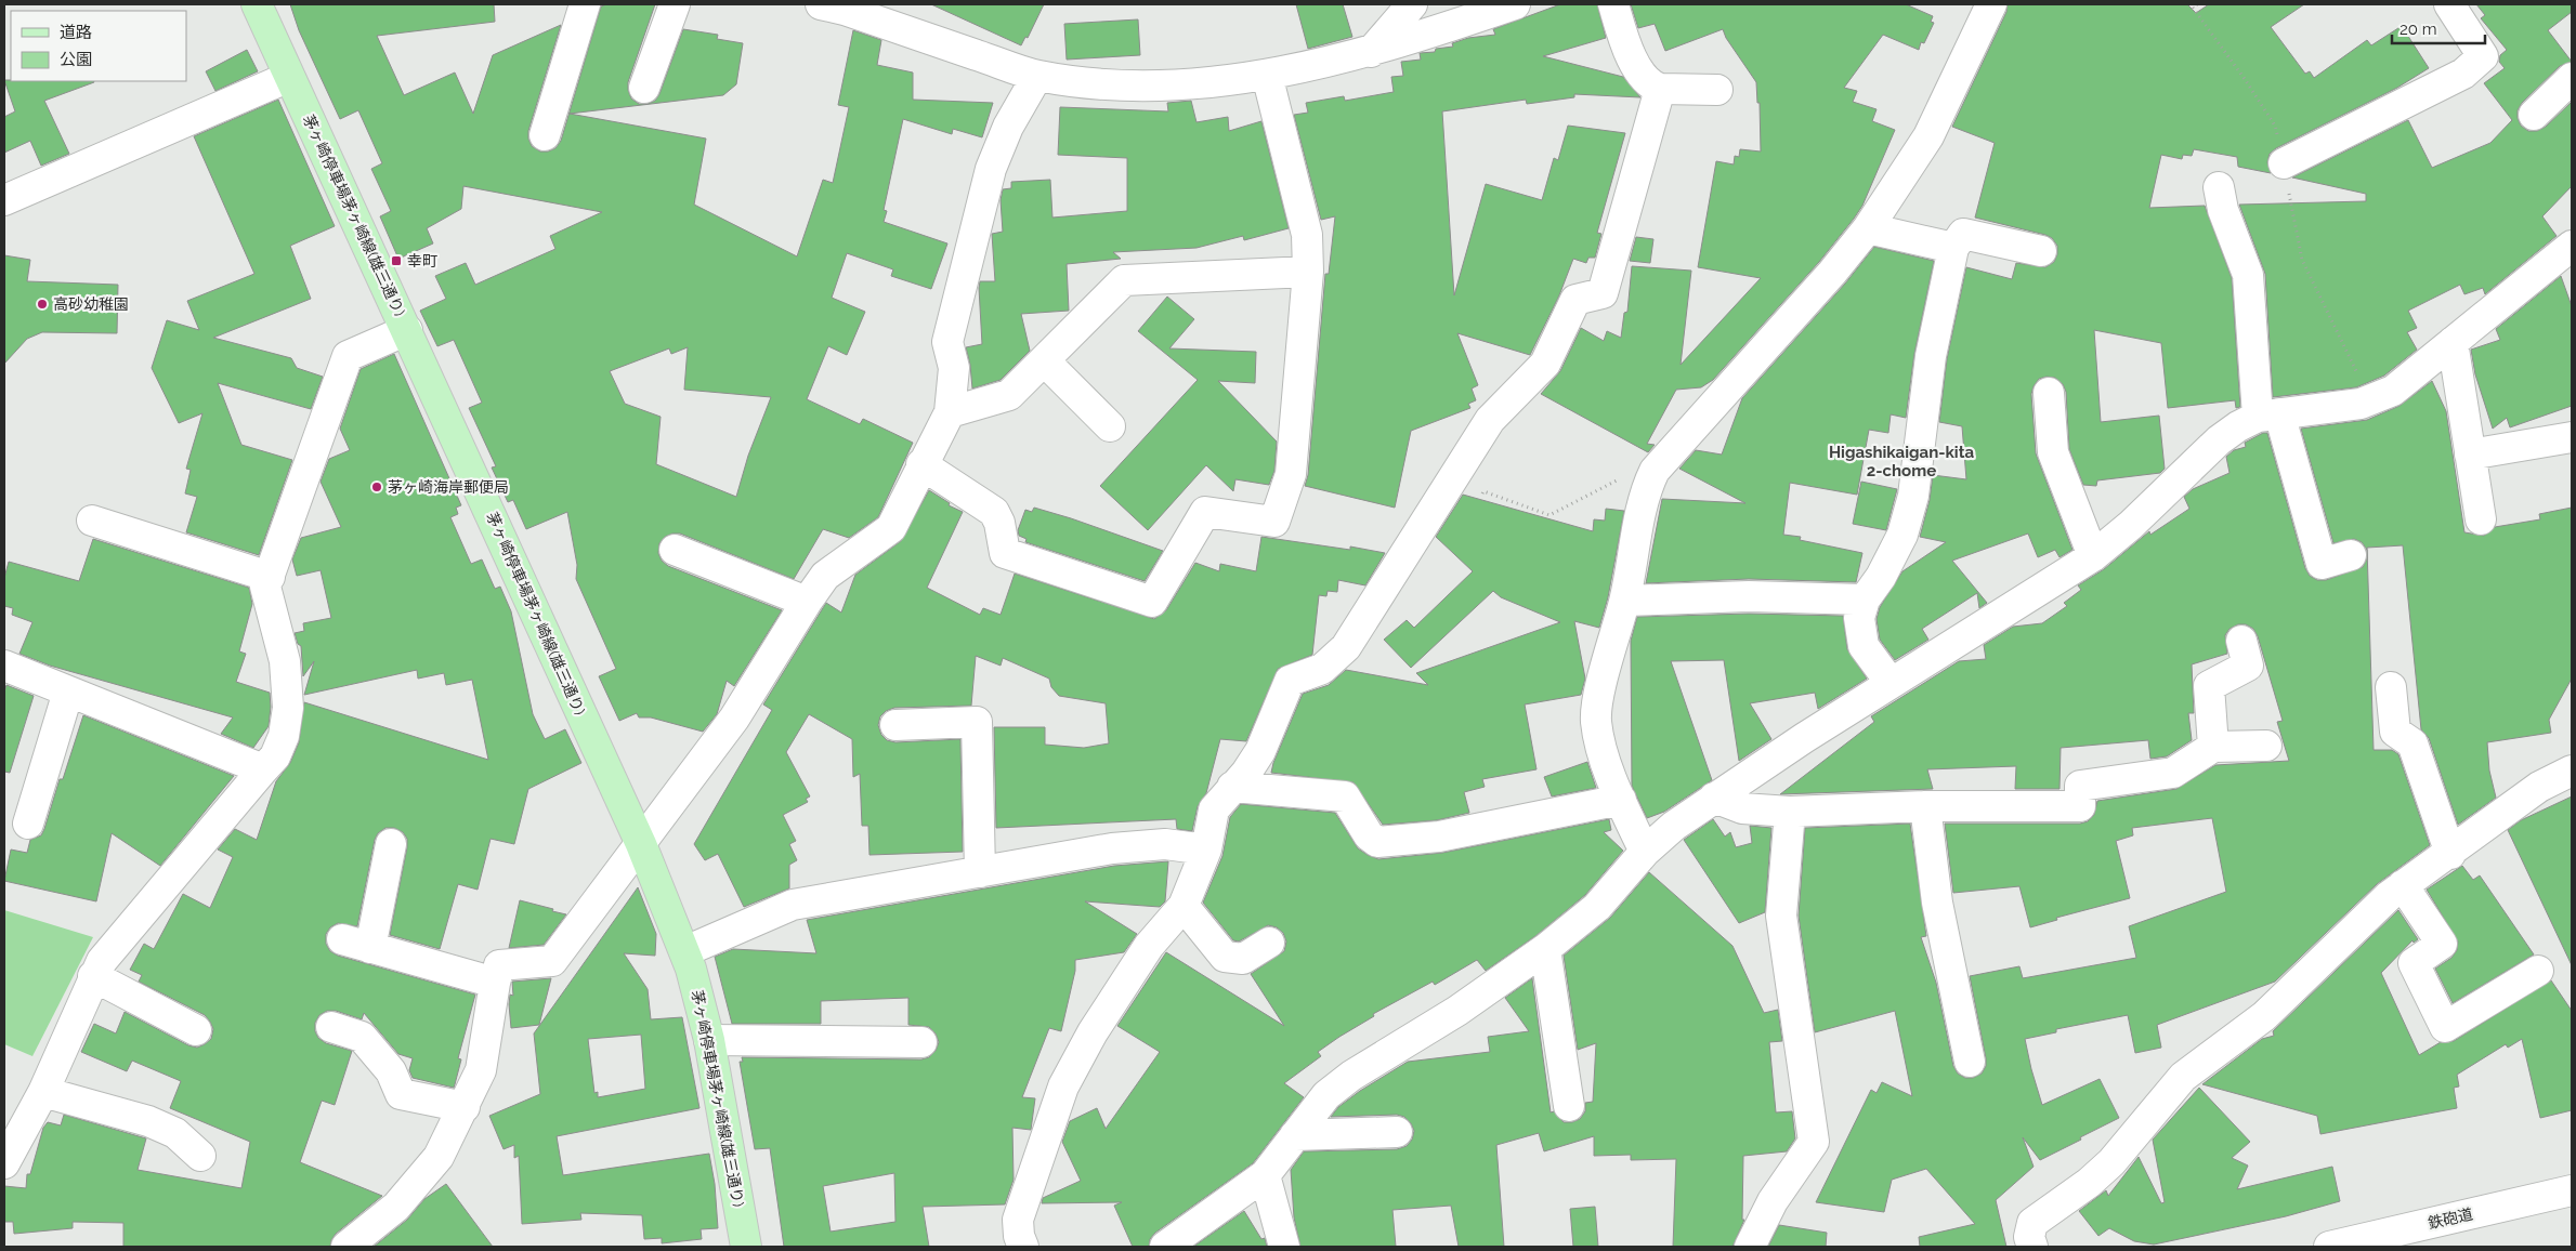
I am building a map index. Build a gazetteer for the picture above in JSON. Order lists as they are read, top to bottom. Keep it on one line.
{"streets":{"main road":["茅ヶ崎停車場茅ヶ崎線(雄三通り)"],"street":["鉄砲道"]},"districts":["Higashikaigan-kita 2-chome"],"places":{"transit":["幸町"],"other":["高砂幼稚園","茅ヶ崎海岸郵便局"]},"legend":["道路","公園"],"scale_bar":"20 m"}
